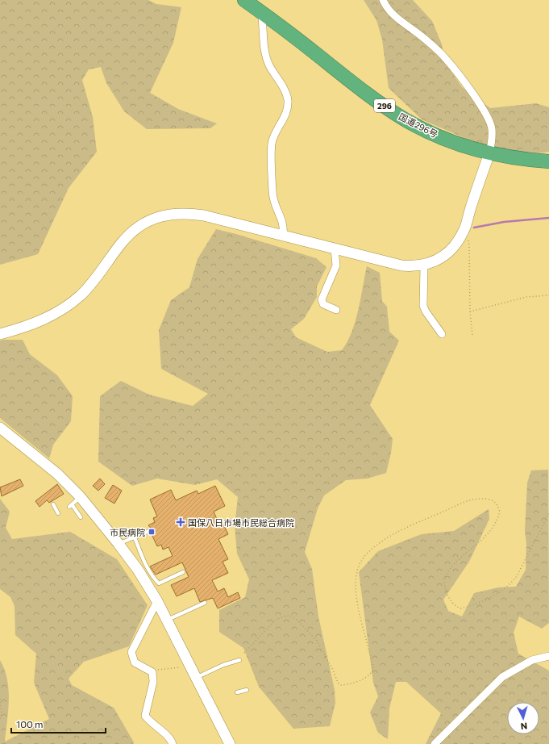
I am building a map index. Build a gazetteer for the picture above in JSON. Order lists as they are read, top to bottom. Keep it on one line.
{"streets":{"highway":["296","国道296号"]},"places":{"health":["国保八日市場市民総合病院"],"transit":["市民病院"]},"scale_bar":"100 m","north":"bottom"}
